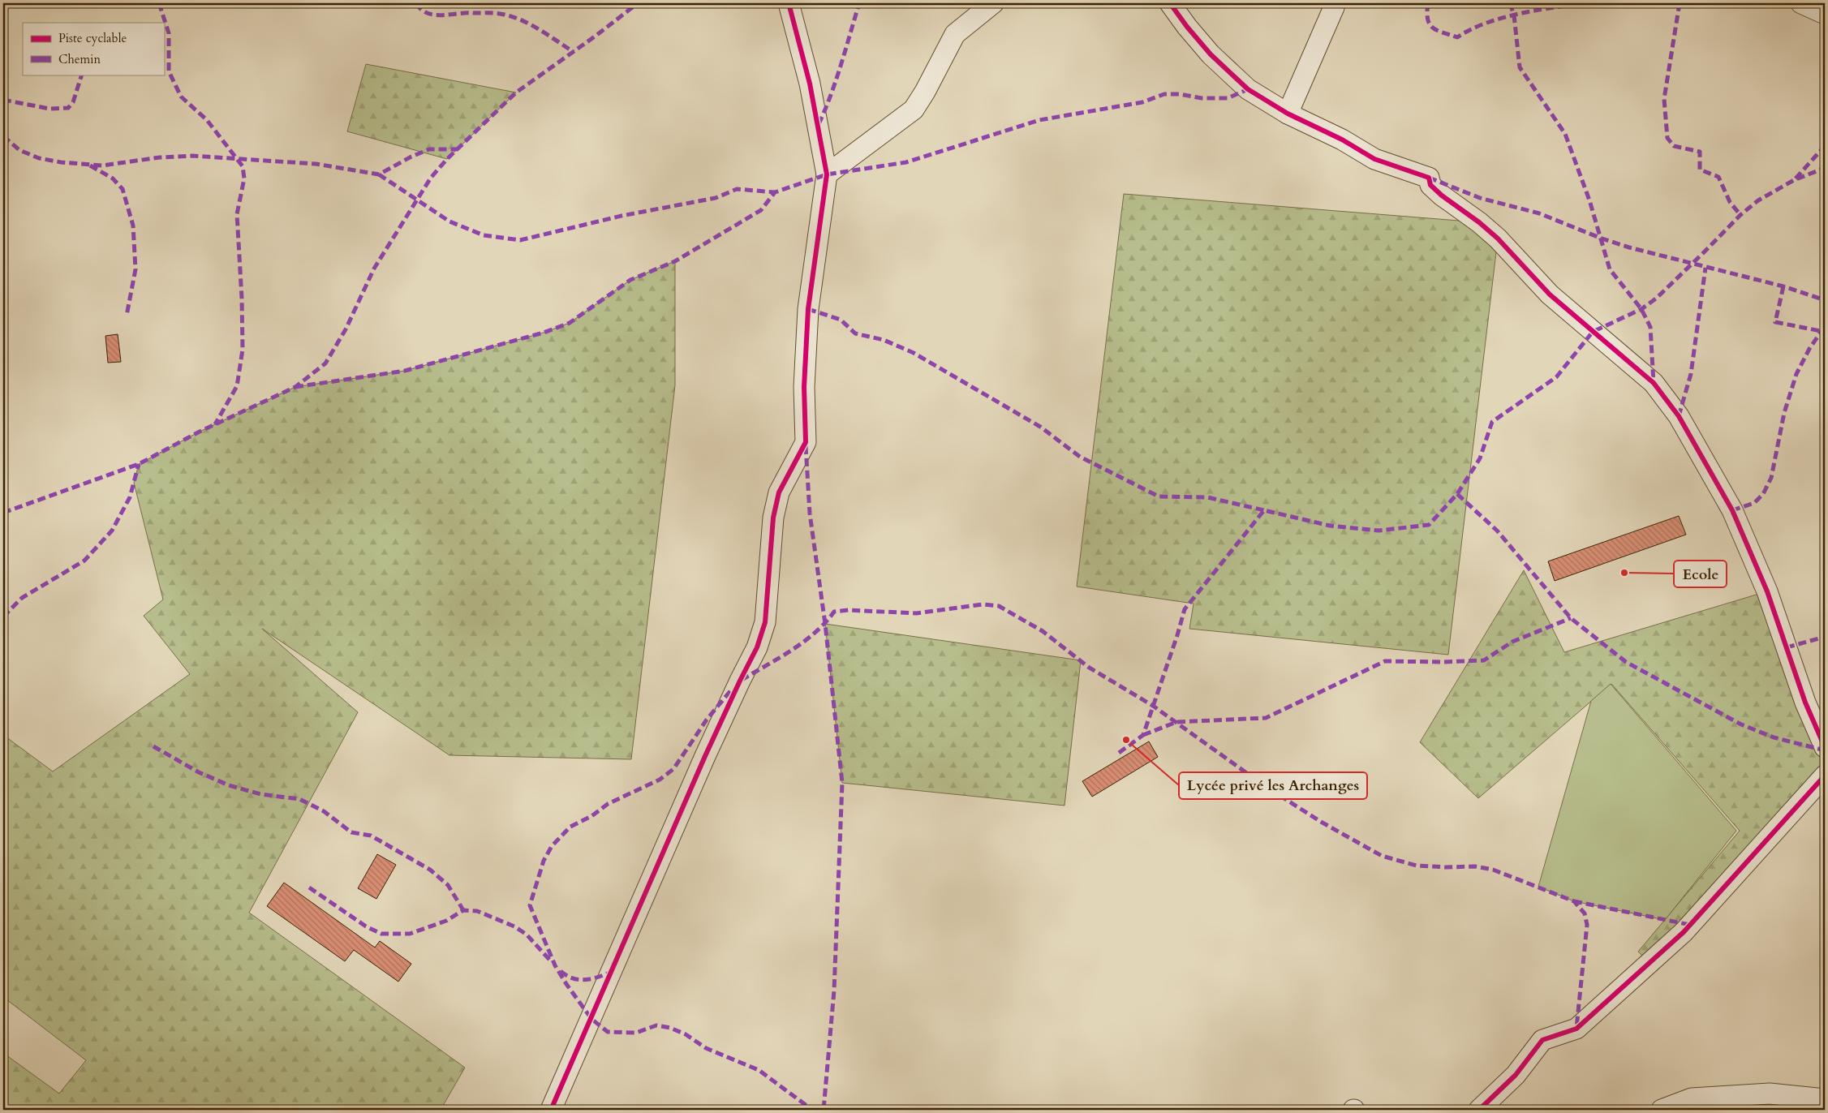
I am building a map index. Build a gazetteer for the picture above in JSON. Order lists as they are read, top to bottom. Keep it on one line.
{"places":["Ecole","Lycée privé les Archanges"],"legend":["Piste cyclable","Chemin"]}
